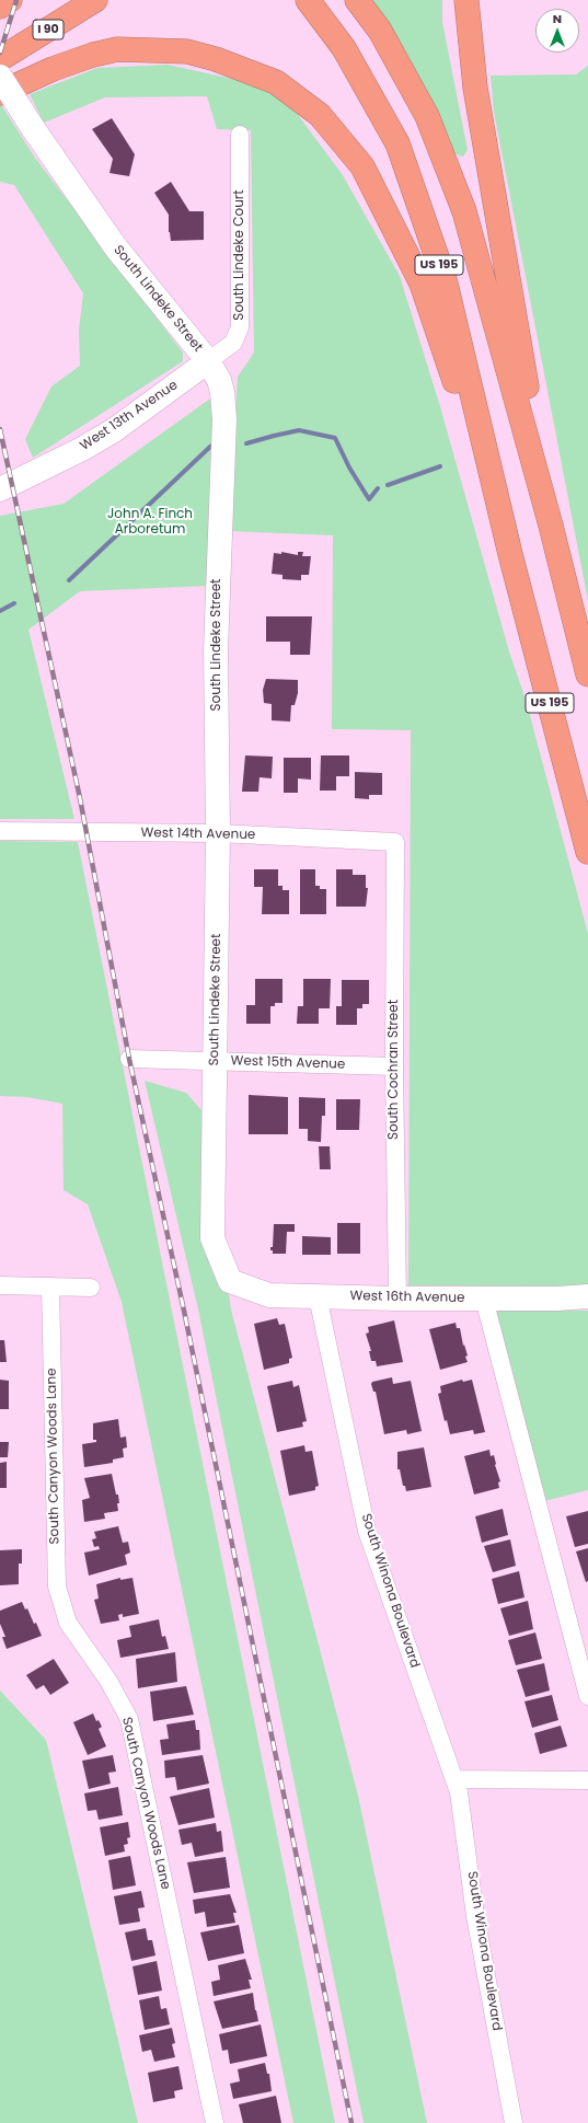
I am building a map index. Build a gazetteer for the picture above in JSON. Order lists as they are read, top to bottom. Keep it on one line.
{"streets":{"highway":["I 90","US 195"],"street":["South Lindeke Court","South Lindeke Street","West 13th Avenue","West 14th Avenue","West 15th Avenue","South Cochran Street","West 16th Avenue","South Canyon Woods Lane","South Winona Boulevard"]},"crossings":[["South Lindeke Court","South Lindeke Street"],["South Lindeke Court","West 13th Avenue"],["South Lindeke Street","West 13th Avenue"],["South Lindeke Street","West 14th Avenue"],["South Lindeke Street","West 15th Avenue"],["South Lindeke Street","West 16th Avenue"],["West 14th Avenue","South Cochran Street"],["West 15th Avenue","South Cochran Street"],["South Cochran Street","West 16th Avenue"],["West 16th Avenue","South Winona Boulevard"]],"parks":["John A. Finch Arboretum"],"north":"top"}
